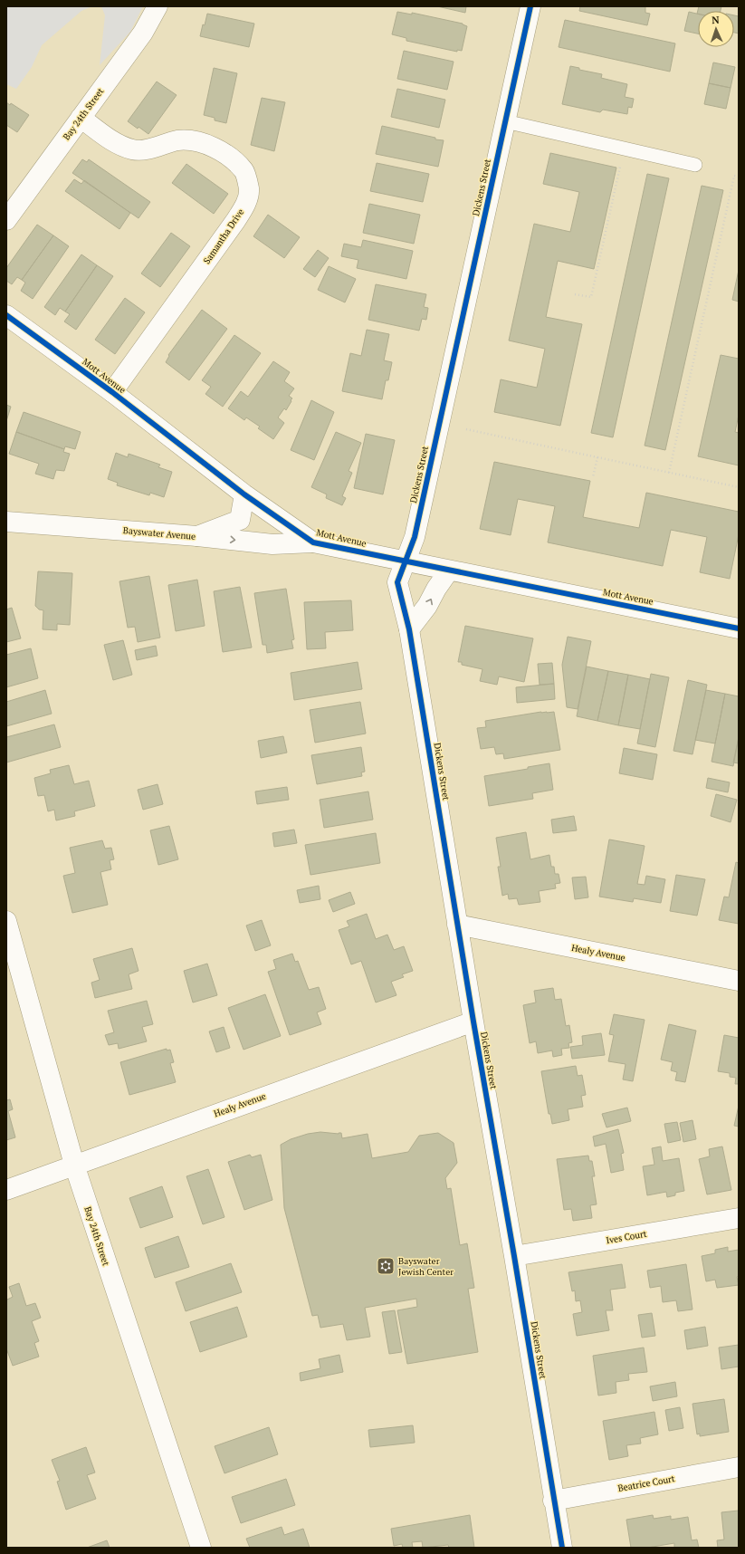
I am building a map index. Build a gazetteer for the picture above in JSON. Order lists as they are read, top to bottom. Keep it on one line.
{"streets":{"street":["Bay 24th Street","Dickens Street","Samantha Drive","Mott Avenue","Bayswater Avenue","Healy Avenue","Ives Court","Beatrice Court"]},"crossings":[["Bay 24th Street","Samantha Drive"],["Bay 24th Street","Healy Avenue"],["Dickens Street","Mott Avenue"],["Dickens Street","Healy Avenue"],["Dickens Street","Ives Court"],["Dickens Street","Beatrice Court"],["Samantha Drive","Mott Avenue"],["Mott Avenue","Bayswater Avenue"]],"one_way":["Bayswater Avenue"],"places":{"synagogue":["Bayswater Jewish Center"]},"north":"top"}
